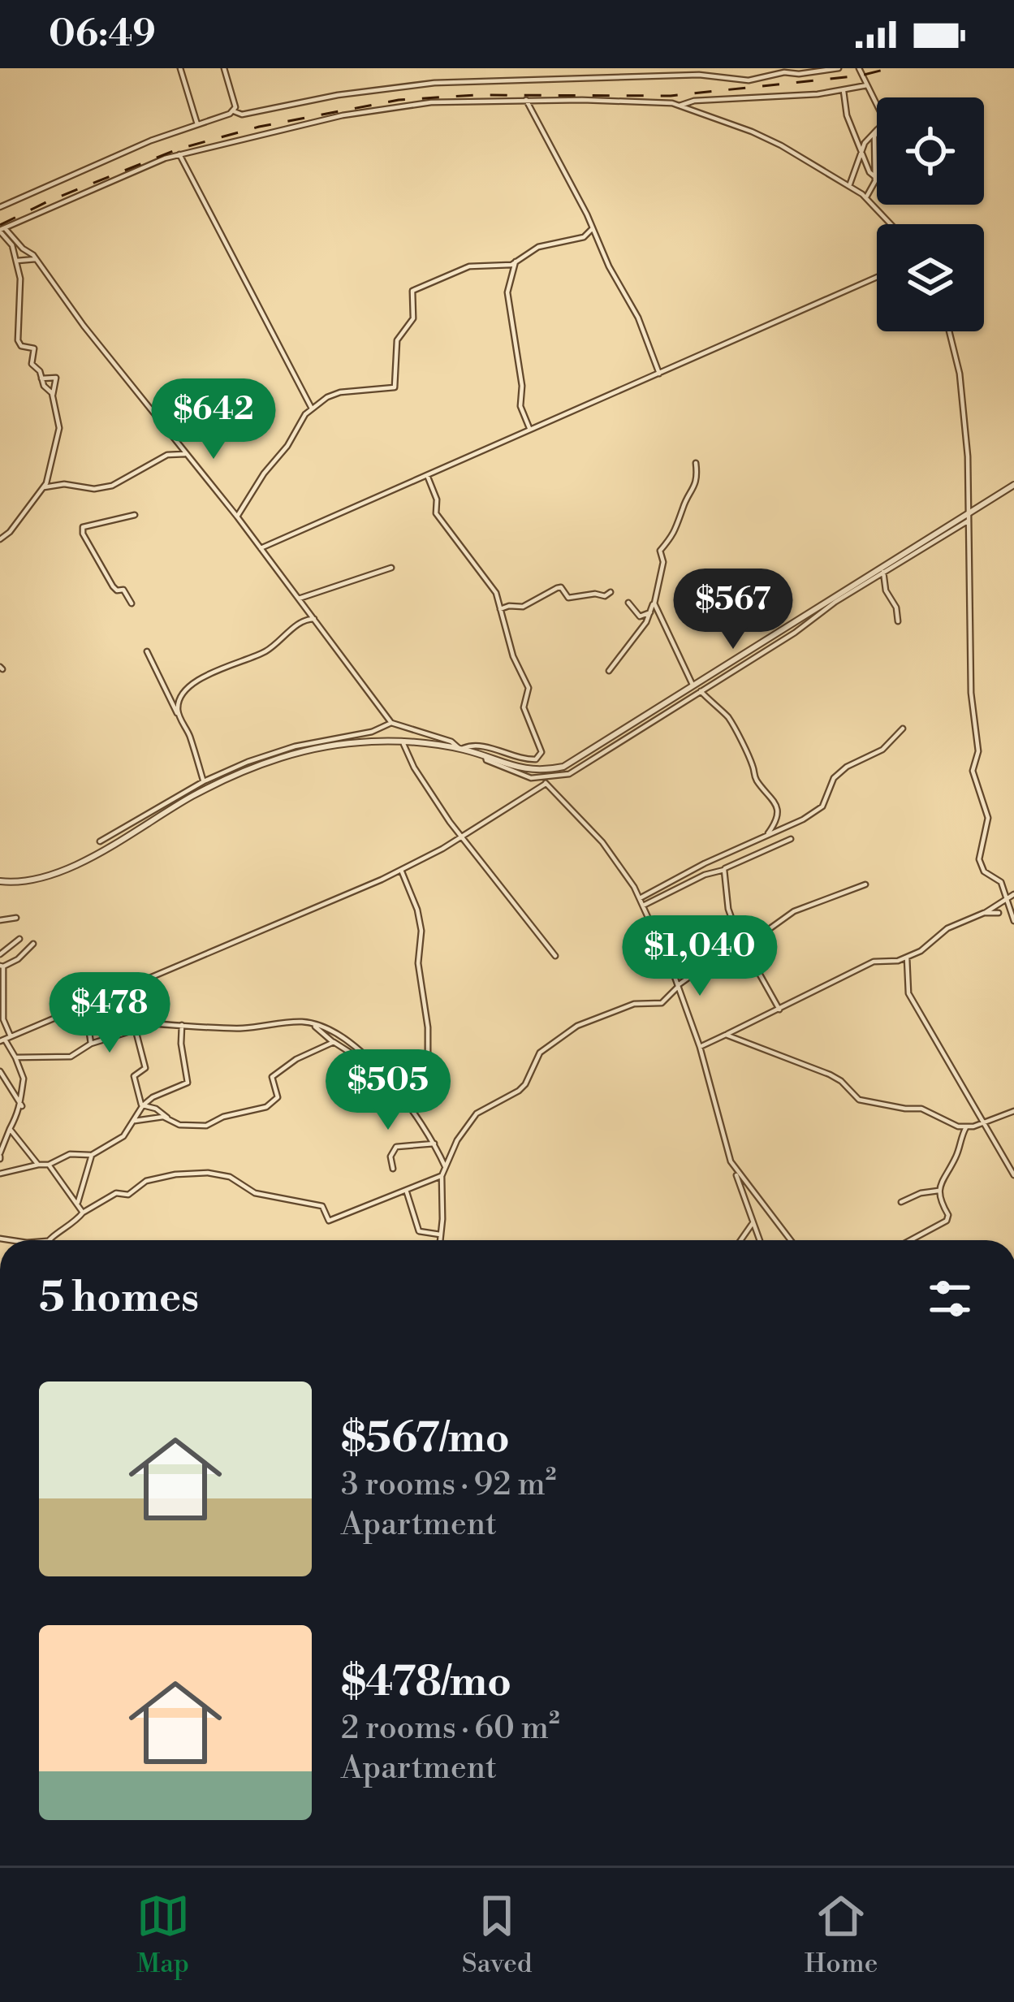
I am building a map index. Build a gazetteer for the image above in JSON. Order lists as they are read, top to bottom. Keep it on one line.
{"page":{"status":"06:49","price":["$642","$567","$1,040","$478","$505"],"heading":"5 homes","list":[{"name":"$567/mo","note":"3 rooms · 92 m² · Apartment"},{"name":"$478/mo","note":"2 rooms · 60 m² · Apartment"}],"tabs":["Map","Saved","Home"]}}
